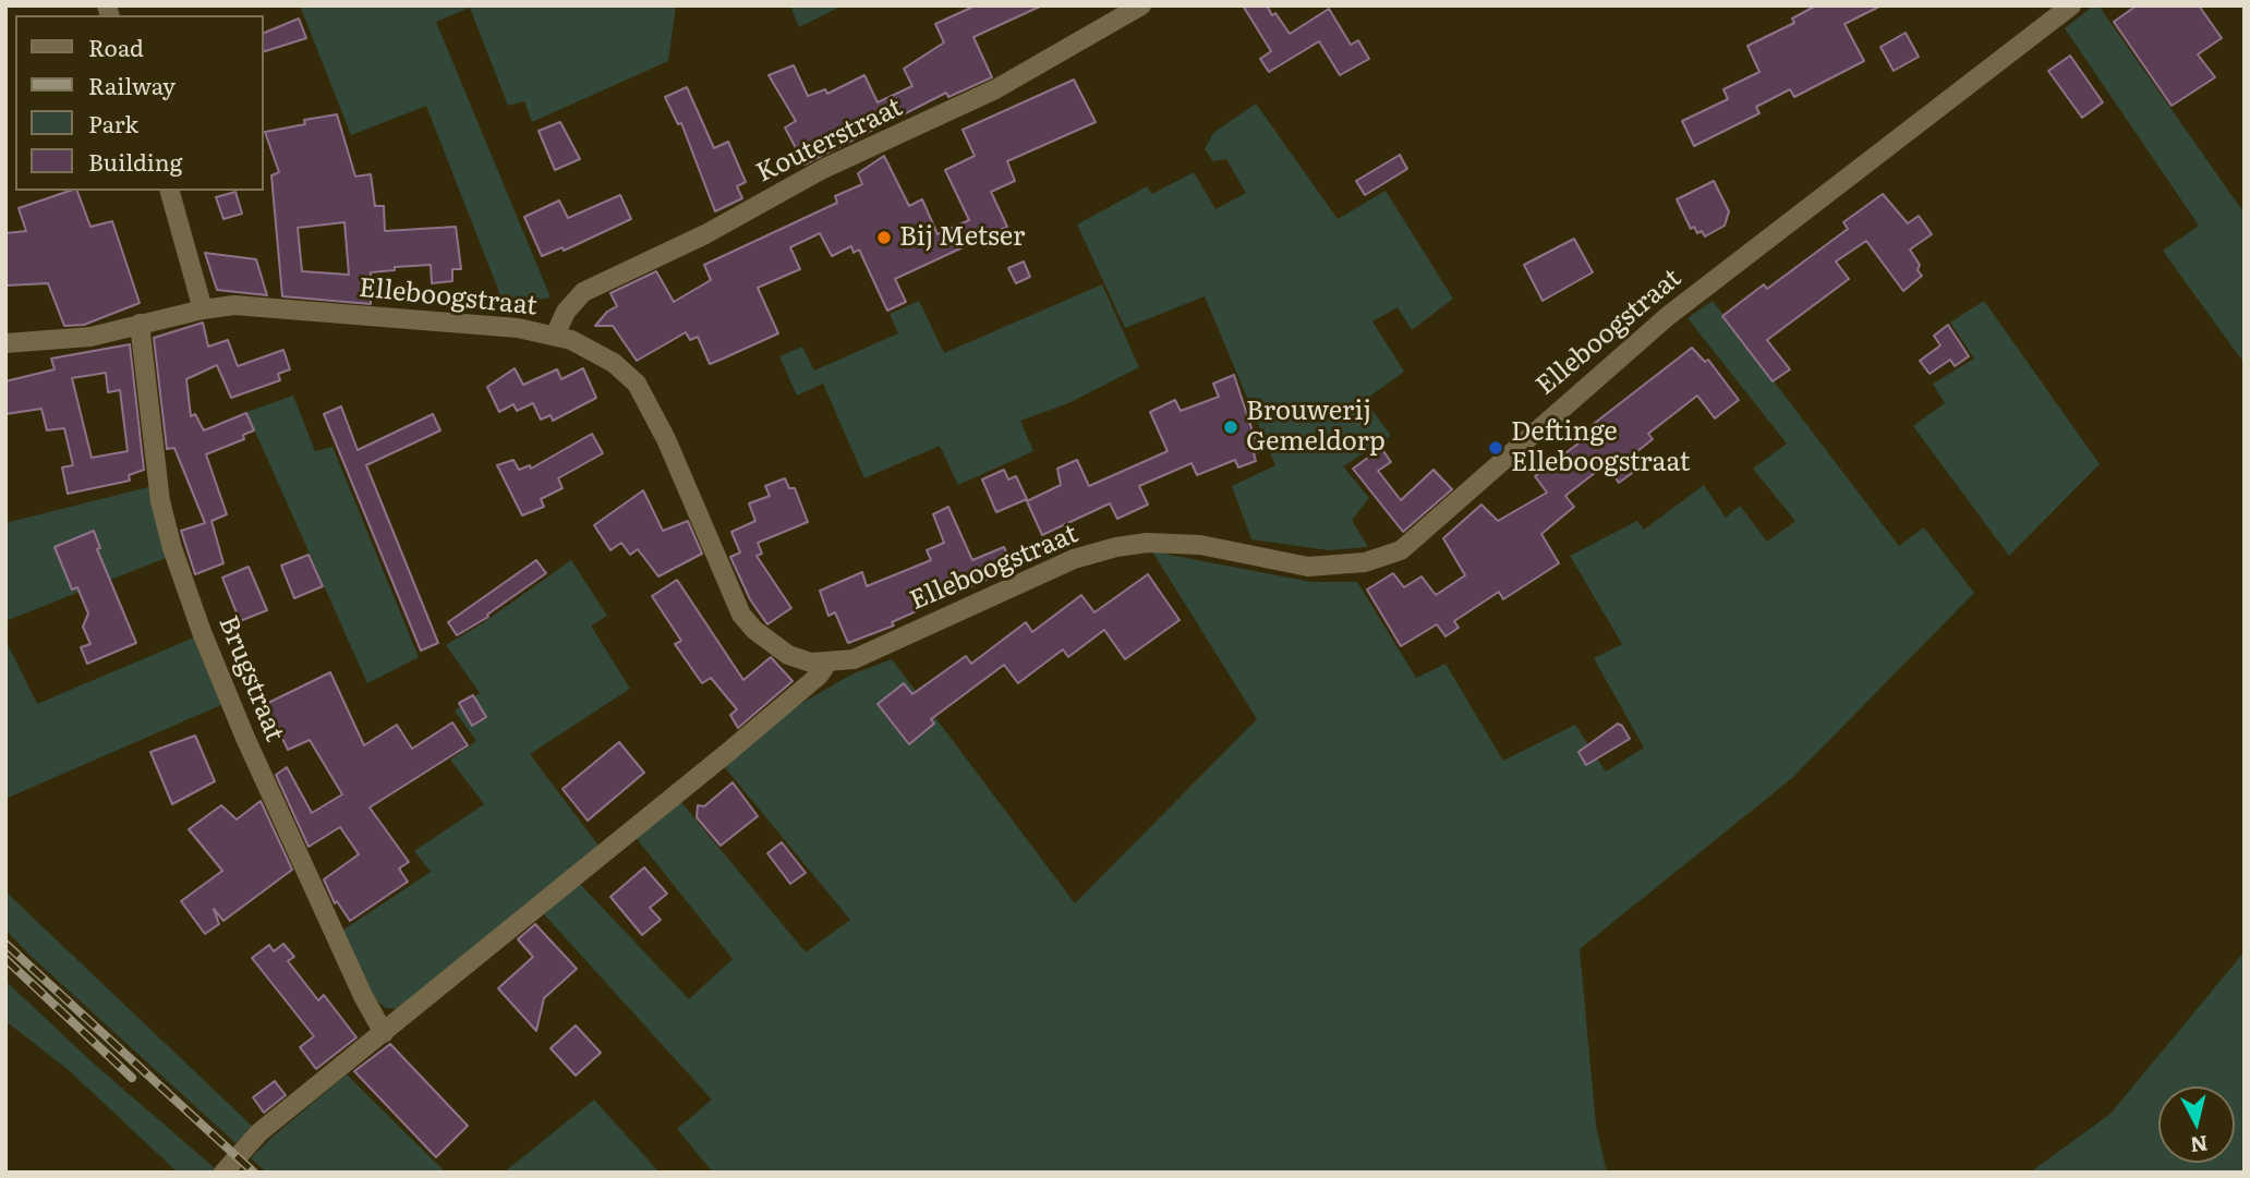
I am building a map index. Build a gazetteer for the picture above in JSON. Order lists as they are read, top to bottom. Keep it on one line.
{"streets":{"street":["Kouterstraat","Elleboogstraat","Brugstraat"]},"crossings":[["Kouterstraat","Elleboogstraat"],["Elleboogstraat","Brugstraat"]],"places":["Bij Metser","Brouwerij Gemeldorp","Deftinge Elleboogstraat"],"legend":["Road","Railway","Park","Building"],"north":"bottom"}
